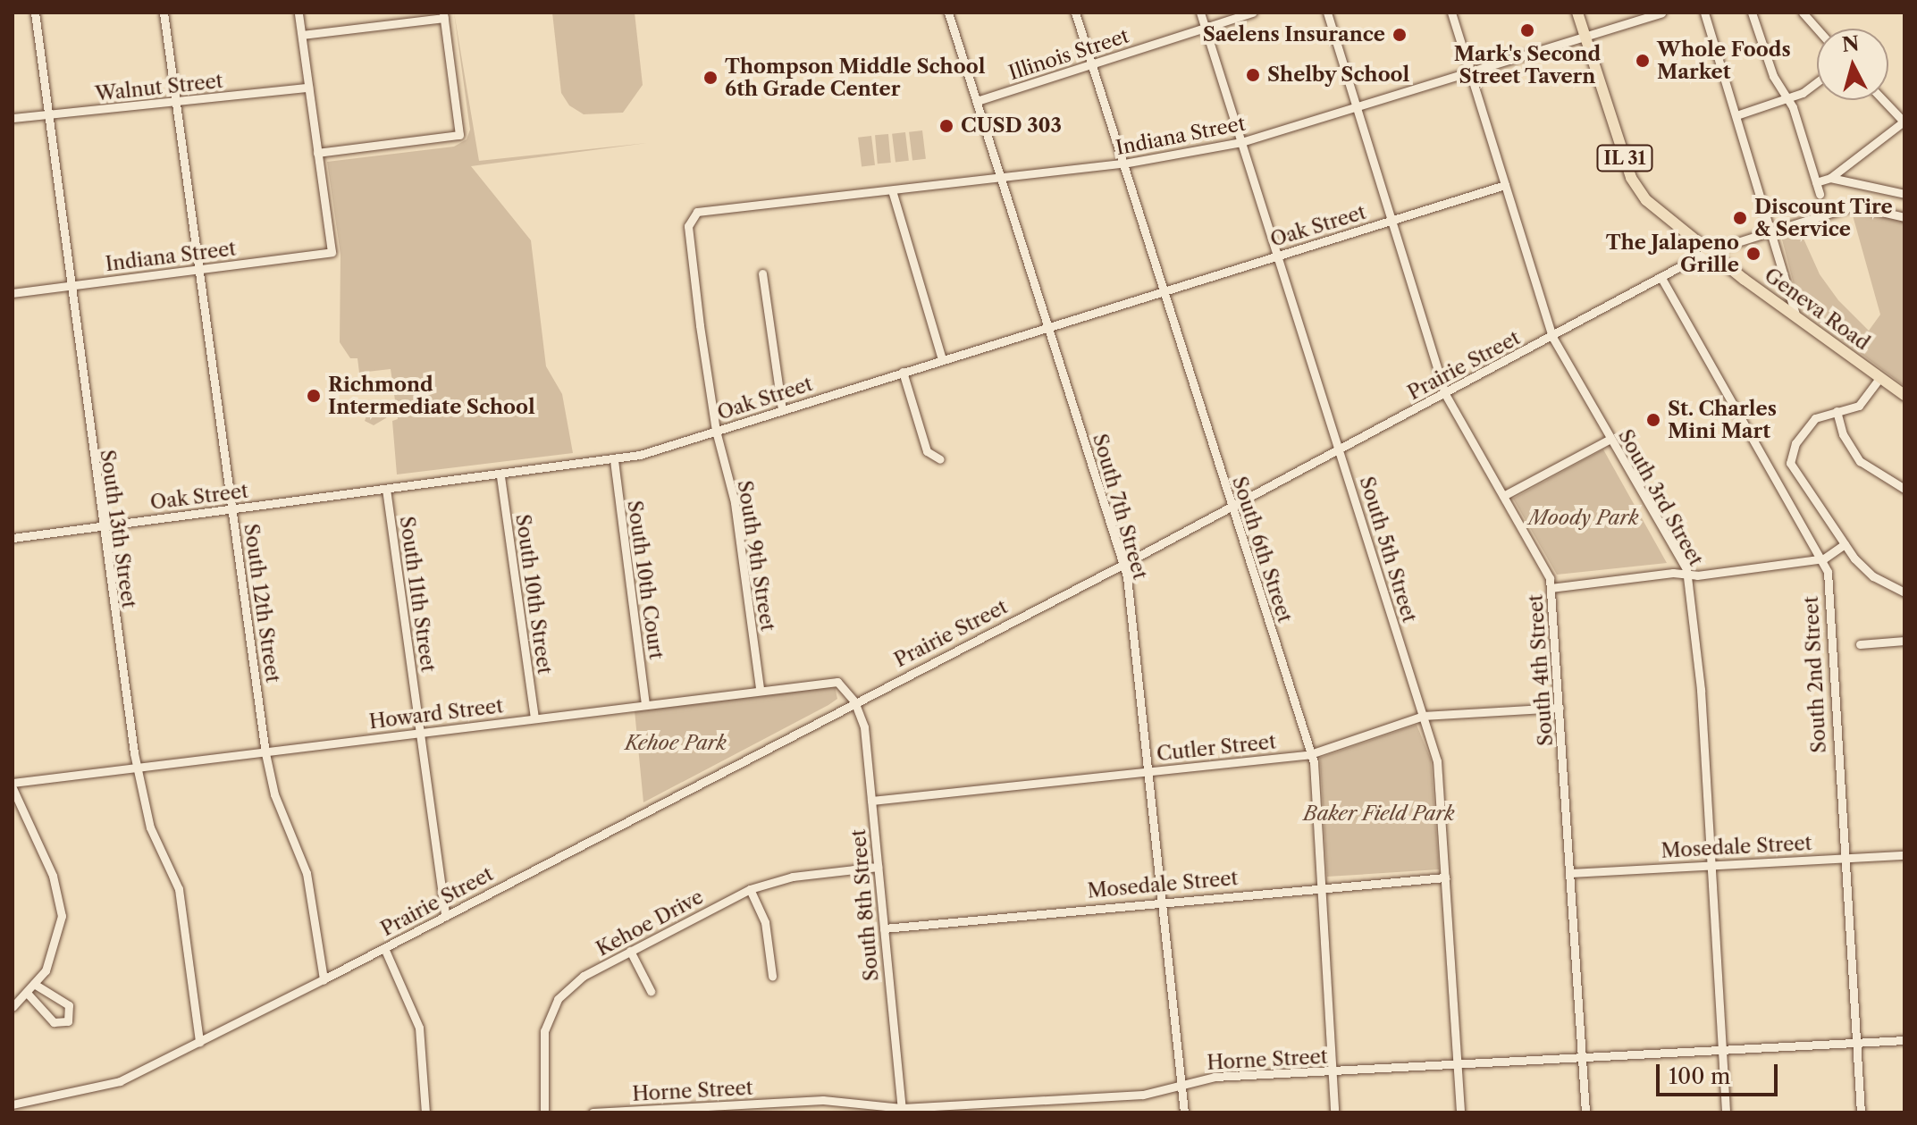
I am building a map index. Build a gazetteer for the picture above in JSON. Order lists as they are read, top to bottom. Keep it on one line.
{"streets":{"main road":["IL 31","Geneva Road"],"street":["Illinois Street","Walnut Street","Indiana Street","Oak Street","Prairie Street","South 3rd Street","South 7th Street","South 13th Street","South 6th Street","South 5th Street","South 9th Street","South 10th Court","South 11th Street","South 10th Street","South 12th Street","South 4th Street","South 2nd Street","Howard Street","Cutler Street","Mosedale Street","South 8th Street","Kehoe Drive","Horne Street"]},"crossings":[["Illinois Street","South 7th Street"],["Illinois Street","South 6th Street"],["Illinois Street","South 5th Street"],["Walnut Street","South 13th Street"],["Walnut Street","South 12th Street"],["Indiana Street","IL 31"],["Indiana Street","South 3rd Street"],["Indiana Street","South 7th Street"],["Indiana Street","South 13th Street"],["Indiana Street","South 6th Street"],["Indiana Street","South 5th Street"],["Indiana Street","South 9th Street"],["Indiana Street","South 12th Street"],["Indiana Street","South 4th Street"],["IL 31","Geneva Road"],["IL 31","Prairie Street"],["Oak Street","South 3rd Street"],["Oak Street","South 7th Street"],["Oak Street","South 13th Street"],["Oak Street","South 6th Street"],["Oak Street","South 5th Street"],["Oak Street","South 9th Street"],["Oak Street","South 10th Court"],["Oak Street","South 11th Street"],["Oak Street","South 10th Street"],["Oak Street","South 12th Street"],["Oak Street","South 4th Street"],["Geneva Road","Prairie Street"],["Prairie Street","South 3rd Street"],["Prairie Street","South 7th Street"],["Prairie Street","South 13th Street"],["Prairie Street","South 6th Street"],["Prairie Street","South 5th Street"],["Prairie Street","South 11th Street"],["Prairie Street","South 12th Street"],["Prairie Street","South 4th Street"],["Prairie Street","South 2nd Street"],["Prairie Street","Howard Street"],["Prairie Street","South 8th Street"],["South 3rd Street","Mosedale Street"],["South 3rd Street","Horne Street"],["South 7th Street","Cutler Street"],["South 7th Street","Mosedale Street"],["South 7th Street","Horne Street"],["South 13th Street","Howard Street"],["South 6th Street","Cutler Street"],["South 6th Street","Mosedale Street"],["South 6th Street","Horne Street"],["South 5th Street","Cutler Street"],["South 5th Street","Mosedale Street"],["South 5th Street","Horne Street"],["South 9th Street","Howard Street"],["South 10th Court","Howard Street"],["South 11th Street","Howard Street"],["South 10th Street","Howard Street"],["South 12th Street","Howard Street"],["South 4th Street","Cutler Street"],["South 4th Street","Mosedale Street"],["South 4th Street","Horne Street"],["South 2nd Street","Mosedale Street"],["South 2nd Street","Horne Street"],["Howard Street","South 8th Street"],["Cutler Street","South 8th Street"],["Mosedale Street","South 8th Street"],["South 8th Street","Kehoe Drive"],["South 8th Street","Horne Street"]],"parks":["Moody Park","Kehoe Park","Baker Field Park"],"places":["Mark's Second Street Tavern","Saelens Insurance","Whole Foods Market","Shelby School","Thompson Middle School 6th Grade Center","CUSD 303","Discount Tire & Service","The Jalapeno Grille","Richmond Intermediate School","St. Charles Mini Mart"],"scale_bar":"100 m","north":"top"}
